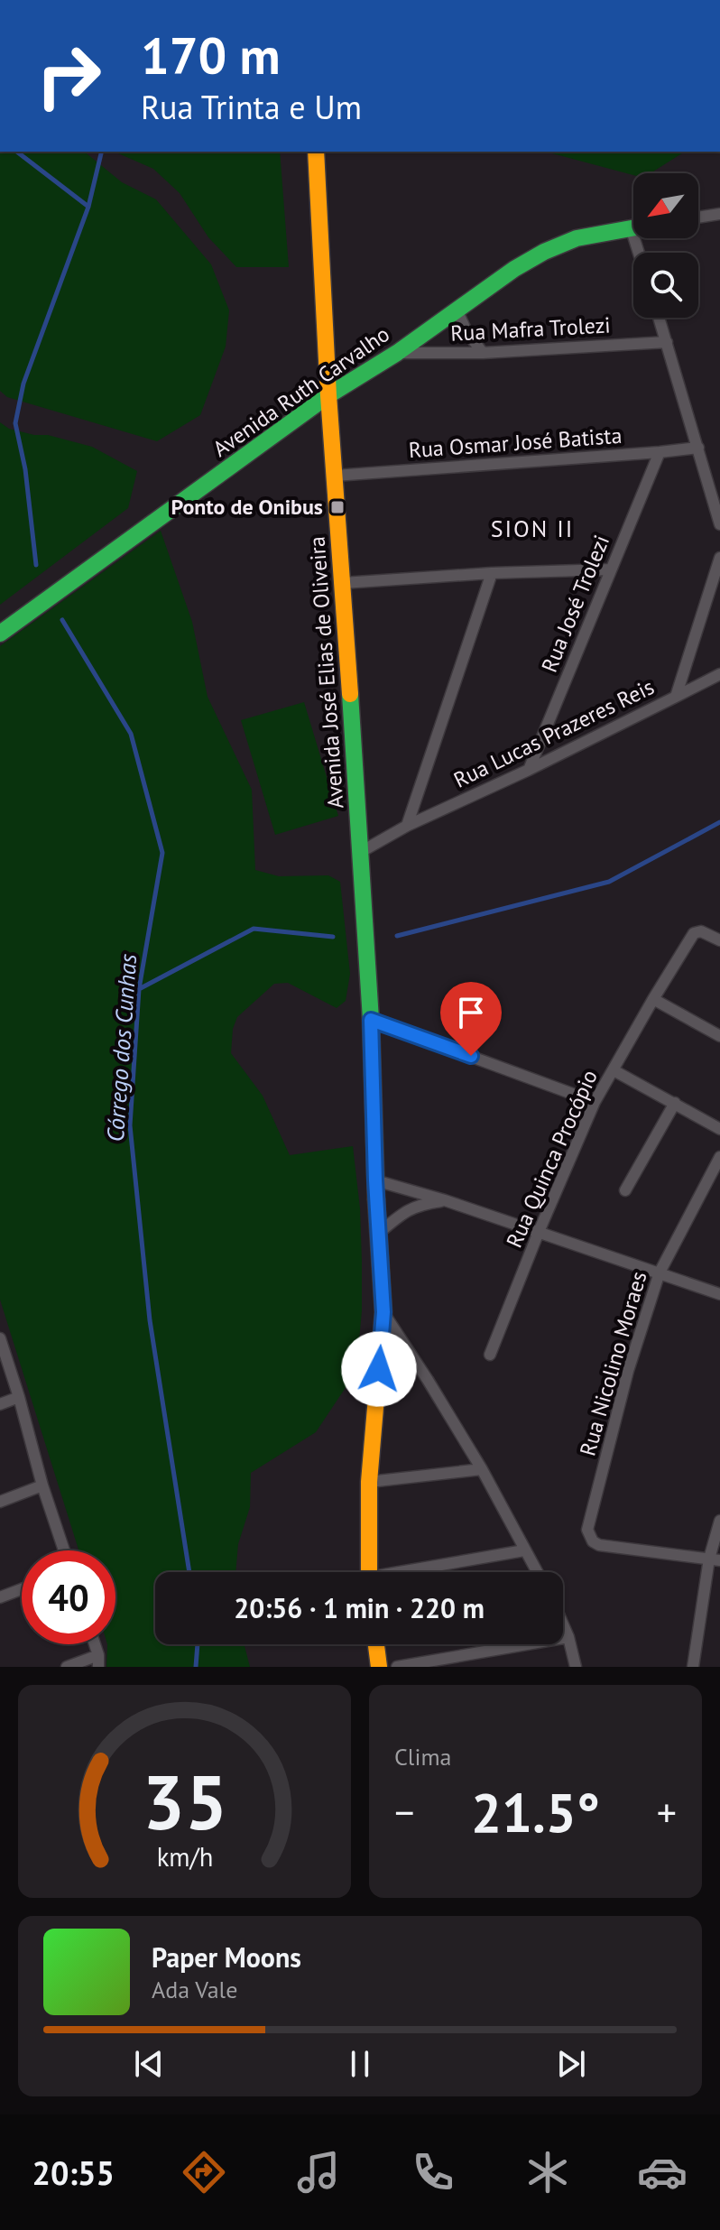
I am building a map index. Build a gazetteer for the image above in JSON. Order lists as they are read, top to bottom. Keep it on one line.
{"streets":{"street":["Rua Mafra Trolezi","Avenida Ruth Carvalho","Rua Osmar José Batista","Rua José Trolezi","Avenida José Elias de Oliveira","Rua Lucas Prazeres Reis","Rua Quinca Procópio","Rua Nicolino Moraes"]},"crossings":[["Rua Mafra Trolezi","Avenida Ruth Carvalho"],["Avenida Ruth Carvalho","Avenida José Elias de Oliveira"],["Rua Osmar José Batista","Rua José Trolezi"],["Rua Osmar José Batista","Avenida José Elias de Oliveira"],["Rua José Trolezi","Rua Lucas Prazeres Reis"],["Avenida José Elias de Oliveira","Rua Lucas Prazeres Reis"]],"districts":["SION II"],"water":["Córrego dos Cunhas"],"places":{"transit":["Ponto de Onibus"]},"north":"bottom left","page":{"turn":["170 m","Rua Trinta e Um"],"limit":"40","trip":"20:56 · 1 min · 220 m","tile":"Clima","heat":["−","21.5°","+"],"song":["Paper Moons","Ada Vale"],"tabs":"20:55","gauge":["35","km/h"]}}
